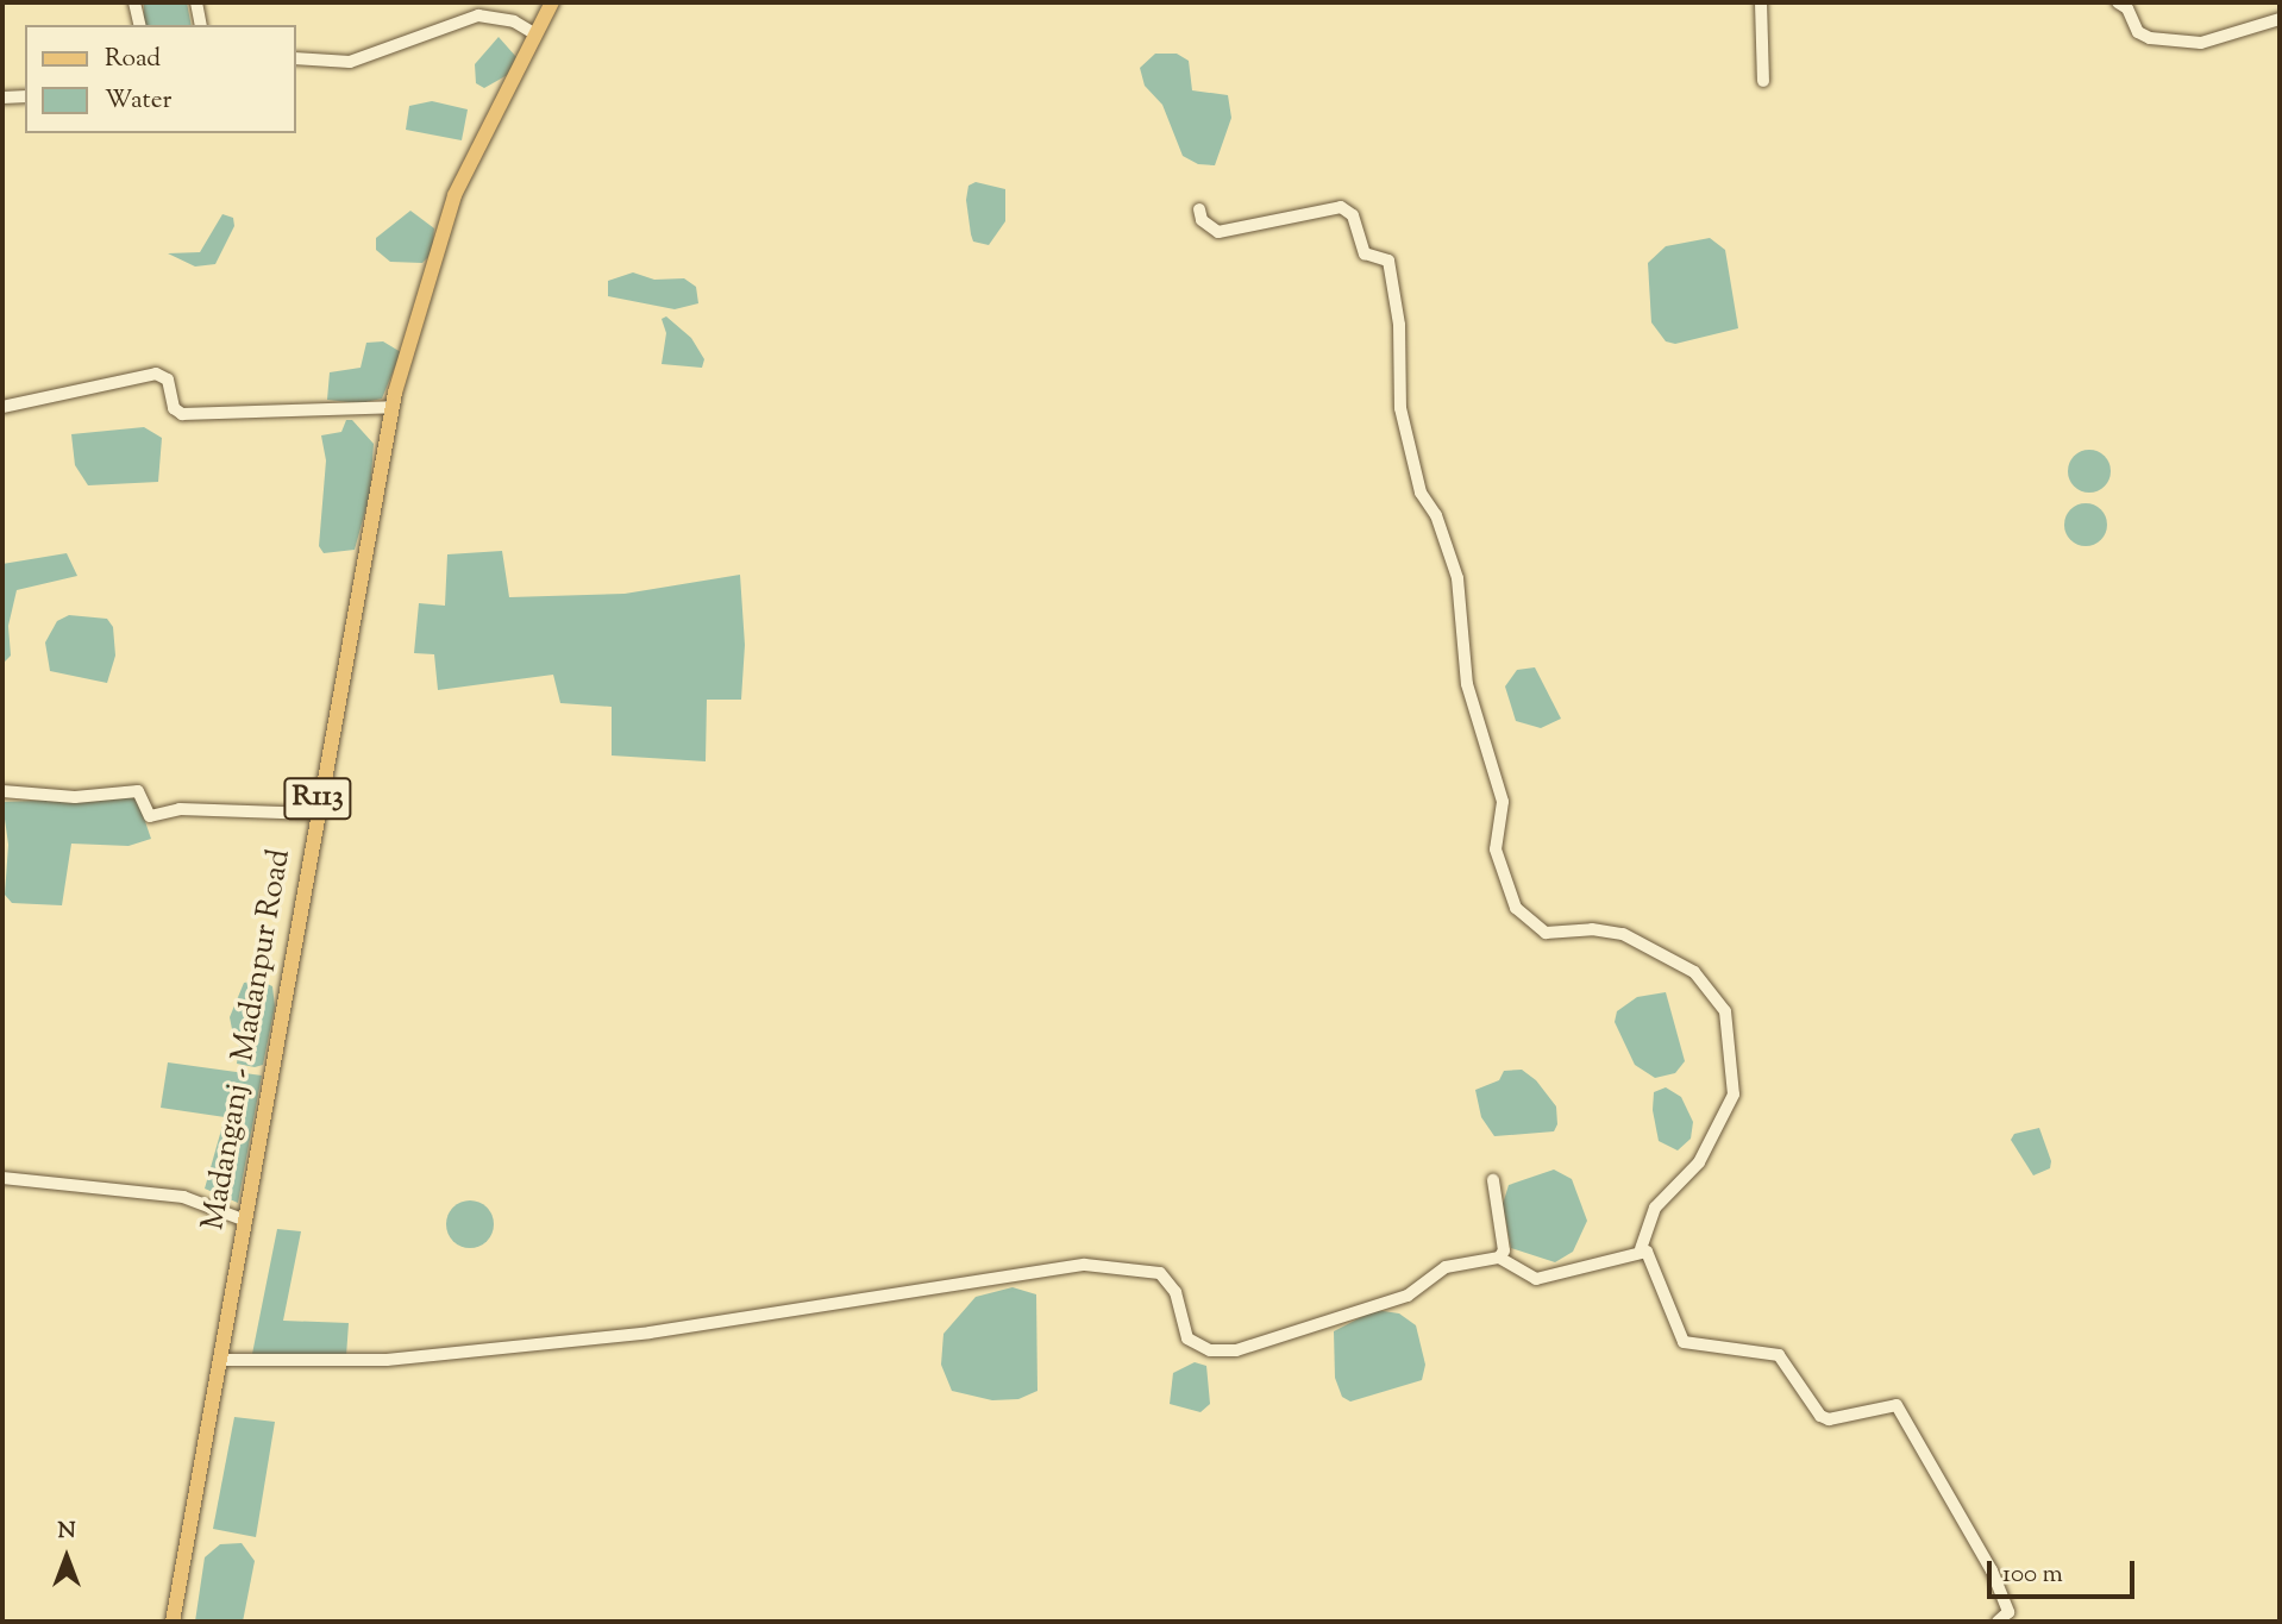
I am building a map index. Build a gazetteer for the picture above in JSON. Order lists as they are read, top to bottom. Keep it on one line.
{"streets":{"main road":["R113","Madanganj - Madanpur Road"]},"legend":["Road","Water"],"scale_bar":"100 m","north":"top"}
